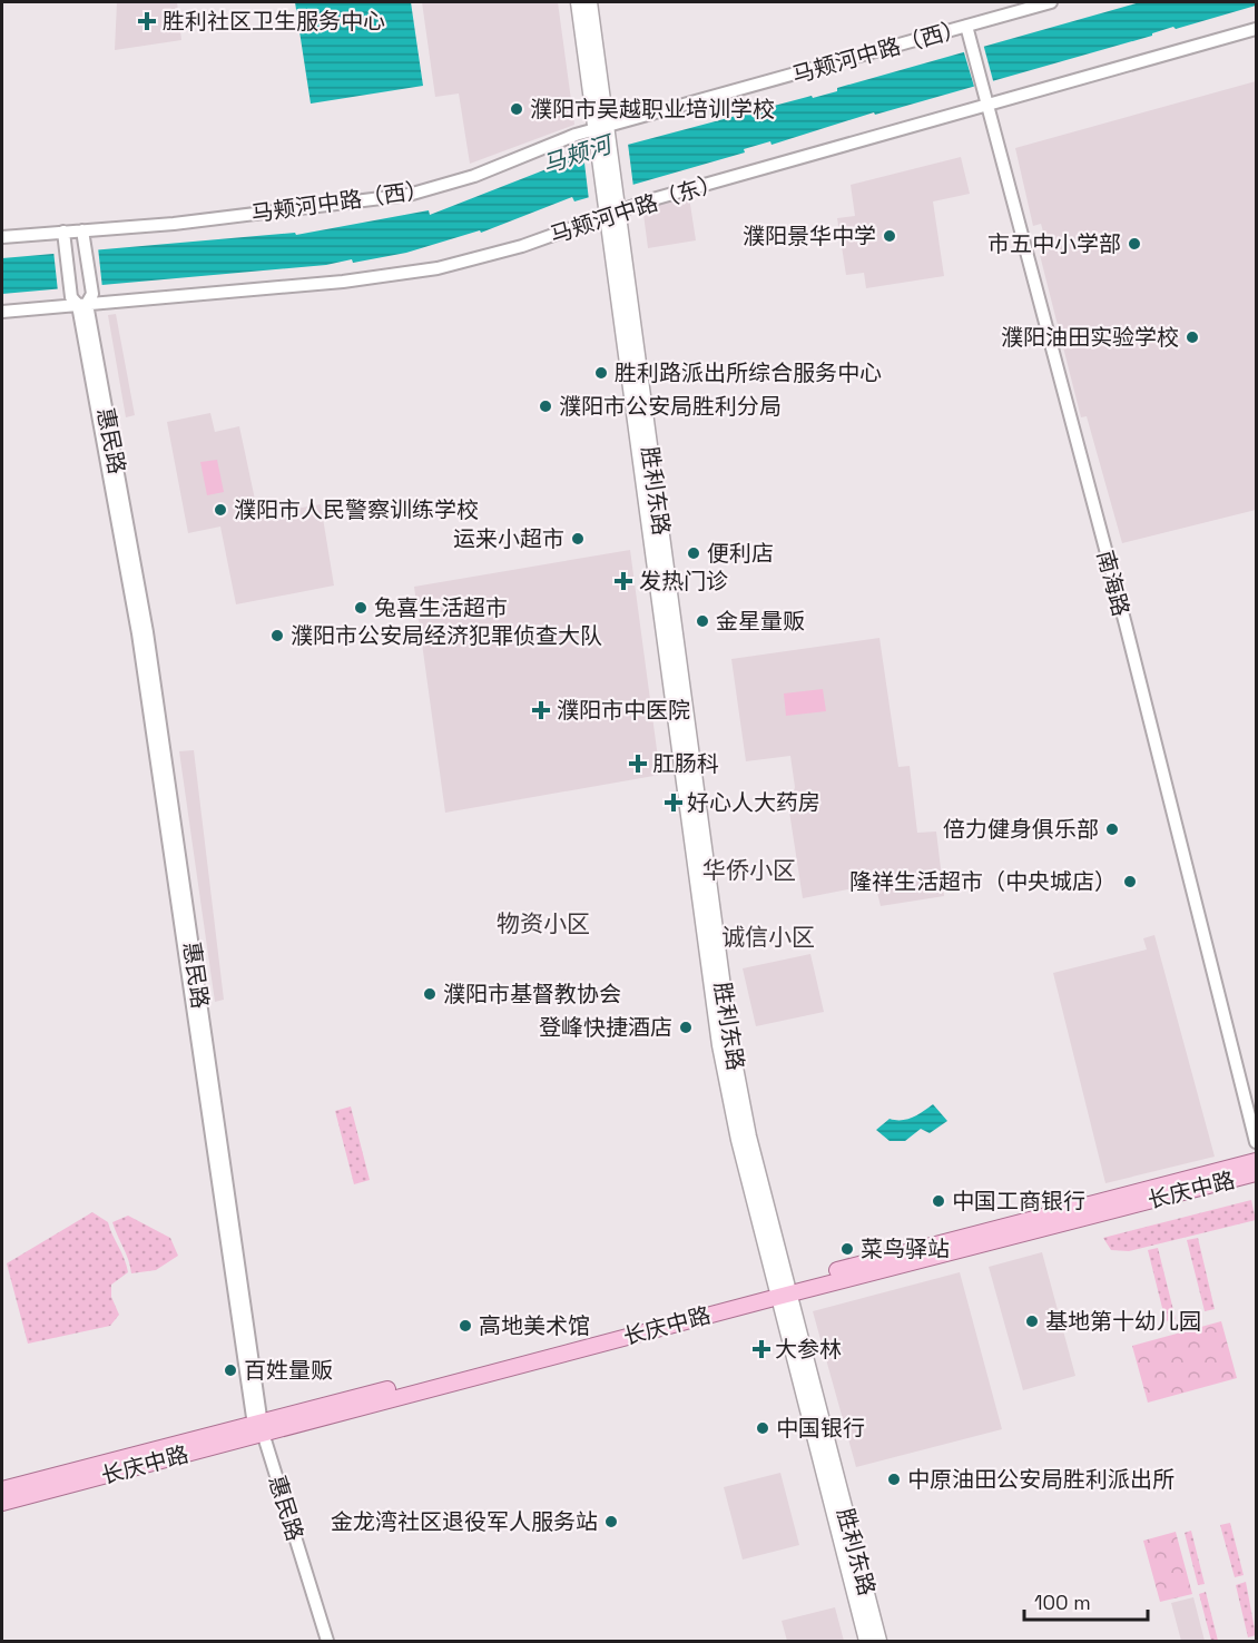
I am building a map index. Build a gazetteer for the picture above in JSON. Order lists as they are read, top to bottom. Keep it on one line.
{"streets":{"main road":["胜利东路","长庆中路"],"street":["马颊河中路（西）","马颊河中路（东）","惠民路","南海路"]},"crossings":[["马颊河中路（西）","胜利东路"],["马颊河中路（西）","南海路"],["马颊河中路（东）","惠民路"],["马颊河中路（东）","胜利东路"],["马颊河中路（东）","南海路"],["惠民路","长庆中路"],["胜利东路","长庆中路"]],"districts":["华侨小区","物资小区","诚信小区"],"water":["马颊河"],"places":{"health":["胜利社区卫生服务中心","发热门诊","濮阳市中医院","肛肠科","好心人大药房","大参林"],"other":["濮阳市吴越职业培训学校","濮阳景华中学","市五中小学部","濮阳油田实验学校","胜利路派出所综合服务中心","濮阳市公安局胜利分局","濮阳市人民警察训练学校","运来小超市","便利店","兔喜生活超市","金星量贩","濮阳市公安局经济犯罪侦查大队","倍力健身俱乐部","隆祥生活超市（中央城店）","濮阳市基督教协会","登峰快捷酒店","中国工商银行","菜鸟驿站","基地第十幼儿园","高地美术馆","百姓量贩","中国银行","中原油田公安局胜利派出所","金龙湾社区退役军人服务站"]},"scale_bar":"100 m"}
